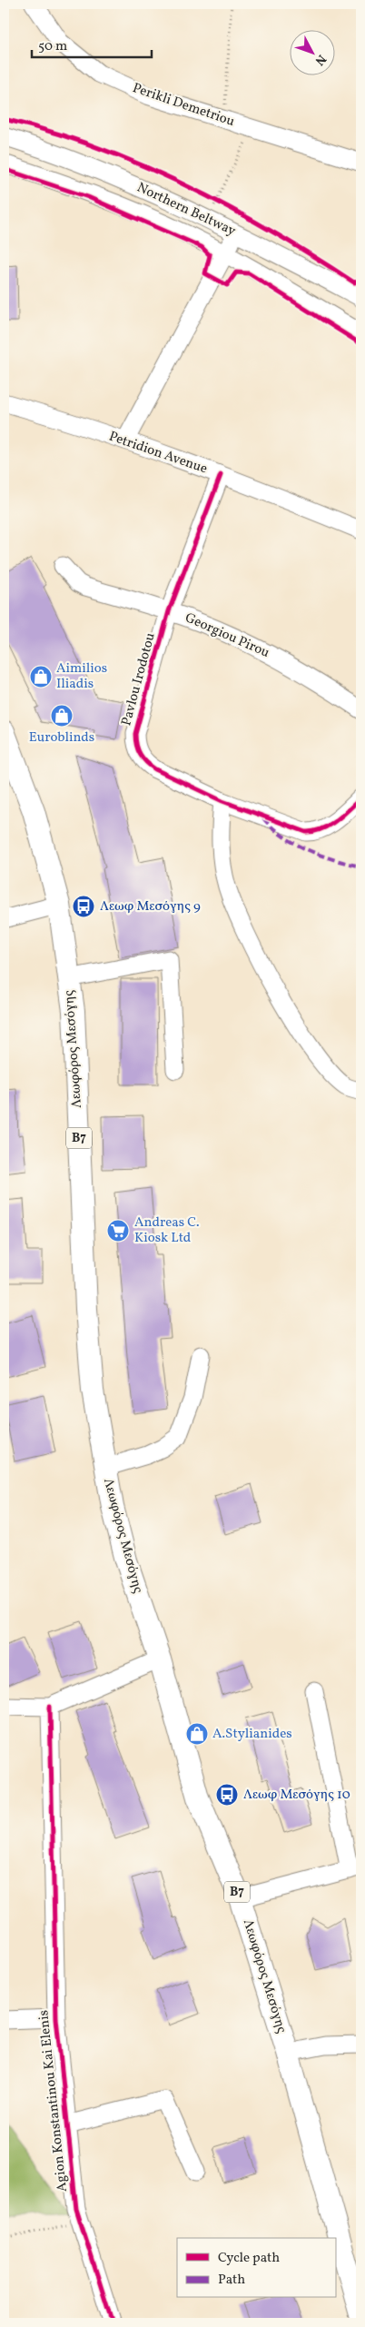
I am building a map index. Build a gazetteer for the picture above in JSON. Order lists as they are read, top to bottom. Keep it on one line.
{"streets":{"main road":["Λεωφόρος Μεσόγης","B7"],"street":["Perikli Demetriou","Northern Beltway","Petridion Avenue","Georgiou Pirou","Pavlou Irodotou","Agion Konstantinou Kai Elenis"]},"crossings":[["Petridion Avenue","Pavlou Irodotou"],["Georgiou Pirou","Pavlou Irodotou"]],"places":{"shop":["Aimilios Iliadis","Euroblinds","A.Stylianides"],"bus stop":["Λεωφ Μεσόγης 9","Λεωφ Μεσόγης 10"],"supermarket":["Andreas C. Kiosk Ltd"]},"legend":["Cycle path","Path"],"scale_bar":"50 m","north":"bottom right"}
